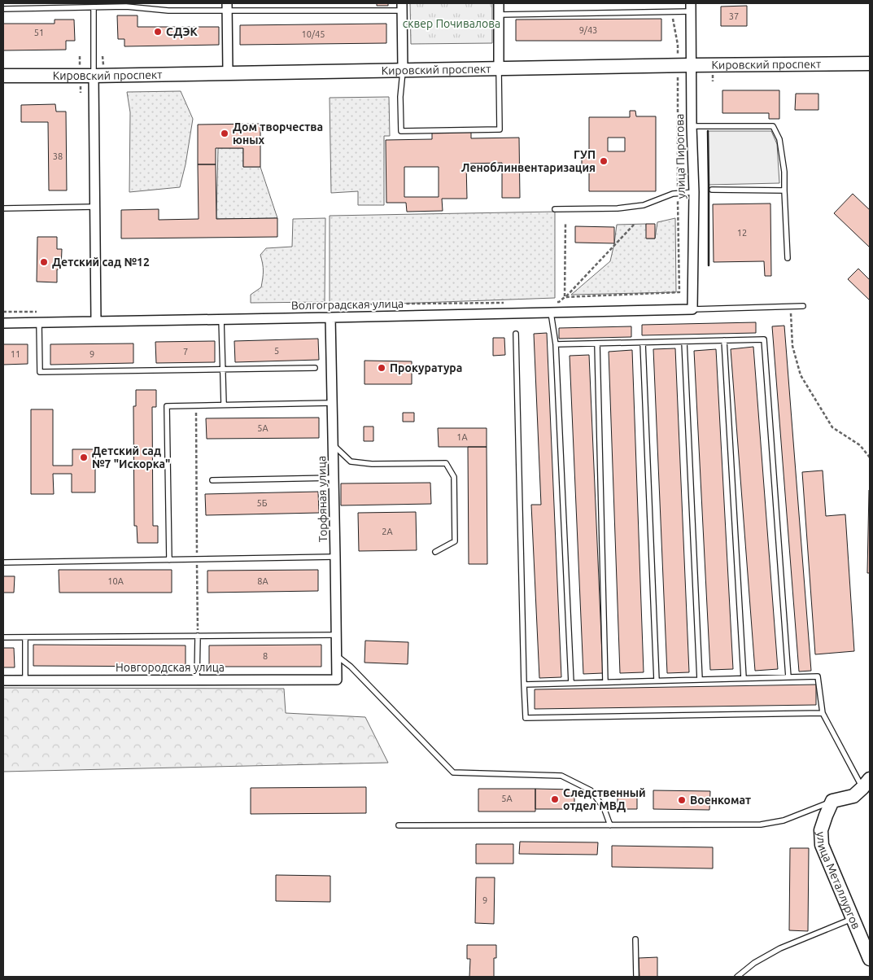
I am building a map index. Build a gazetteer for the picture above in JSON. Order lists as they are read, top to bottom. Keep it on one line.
{"streets":{"main road":["Кировский проспект","улица Металлургов"],"street":["улица Пирогова","Волгоградская улица","Торфяная улица","Новгородская улица"]},"crossings":[["Кировский проспект","улица Пирогова"],["улица Пирогова","Волгоградская улица"],["Волгоградская улица","Торфяная улица"],["Торфяная улица","Новгородская улица"]],"parks":["сквер Почивалова"],"places":["СДЭК","Дом творчества юных","ГУП Леноблинвентаризация","Детский cад №12","Прокуратура","Детский cад №7 \"Искорка\"","Следственный отдел МВД","Военкомат"],"house_numbers":["37","9/43","51","10/45","38","12","5","7","11","9","5А","1А","5Б","2А","10А","8А","8","5А","9"]}
